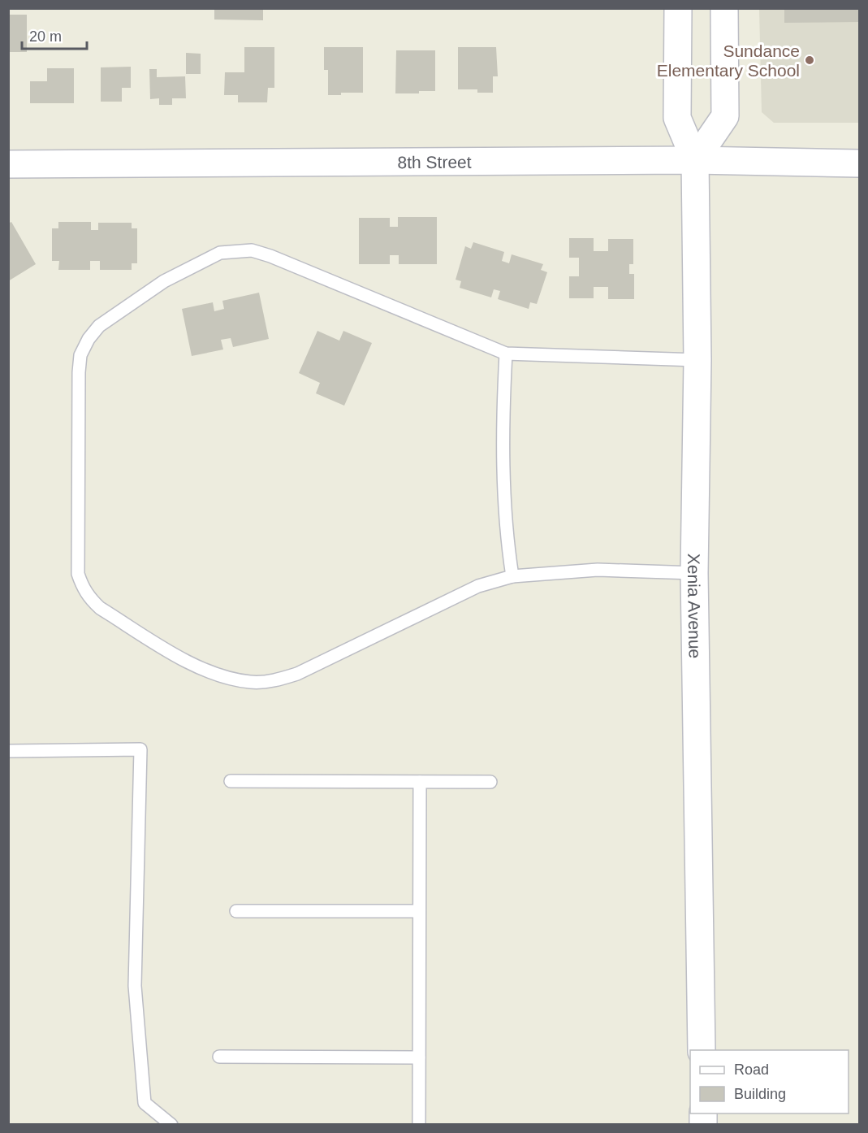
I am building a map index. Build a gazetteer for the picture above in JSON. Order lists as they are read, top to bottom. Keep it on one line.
{"streets":{"street":["8th Street","Xenia Avenue"]},"crossings":[["8th Street","Xenia Avenue"]],"places":["Sundance Elementary School"],"legend":["Road","Building"],"scale_bar":"20 m"}
